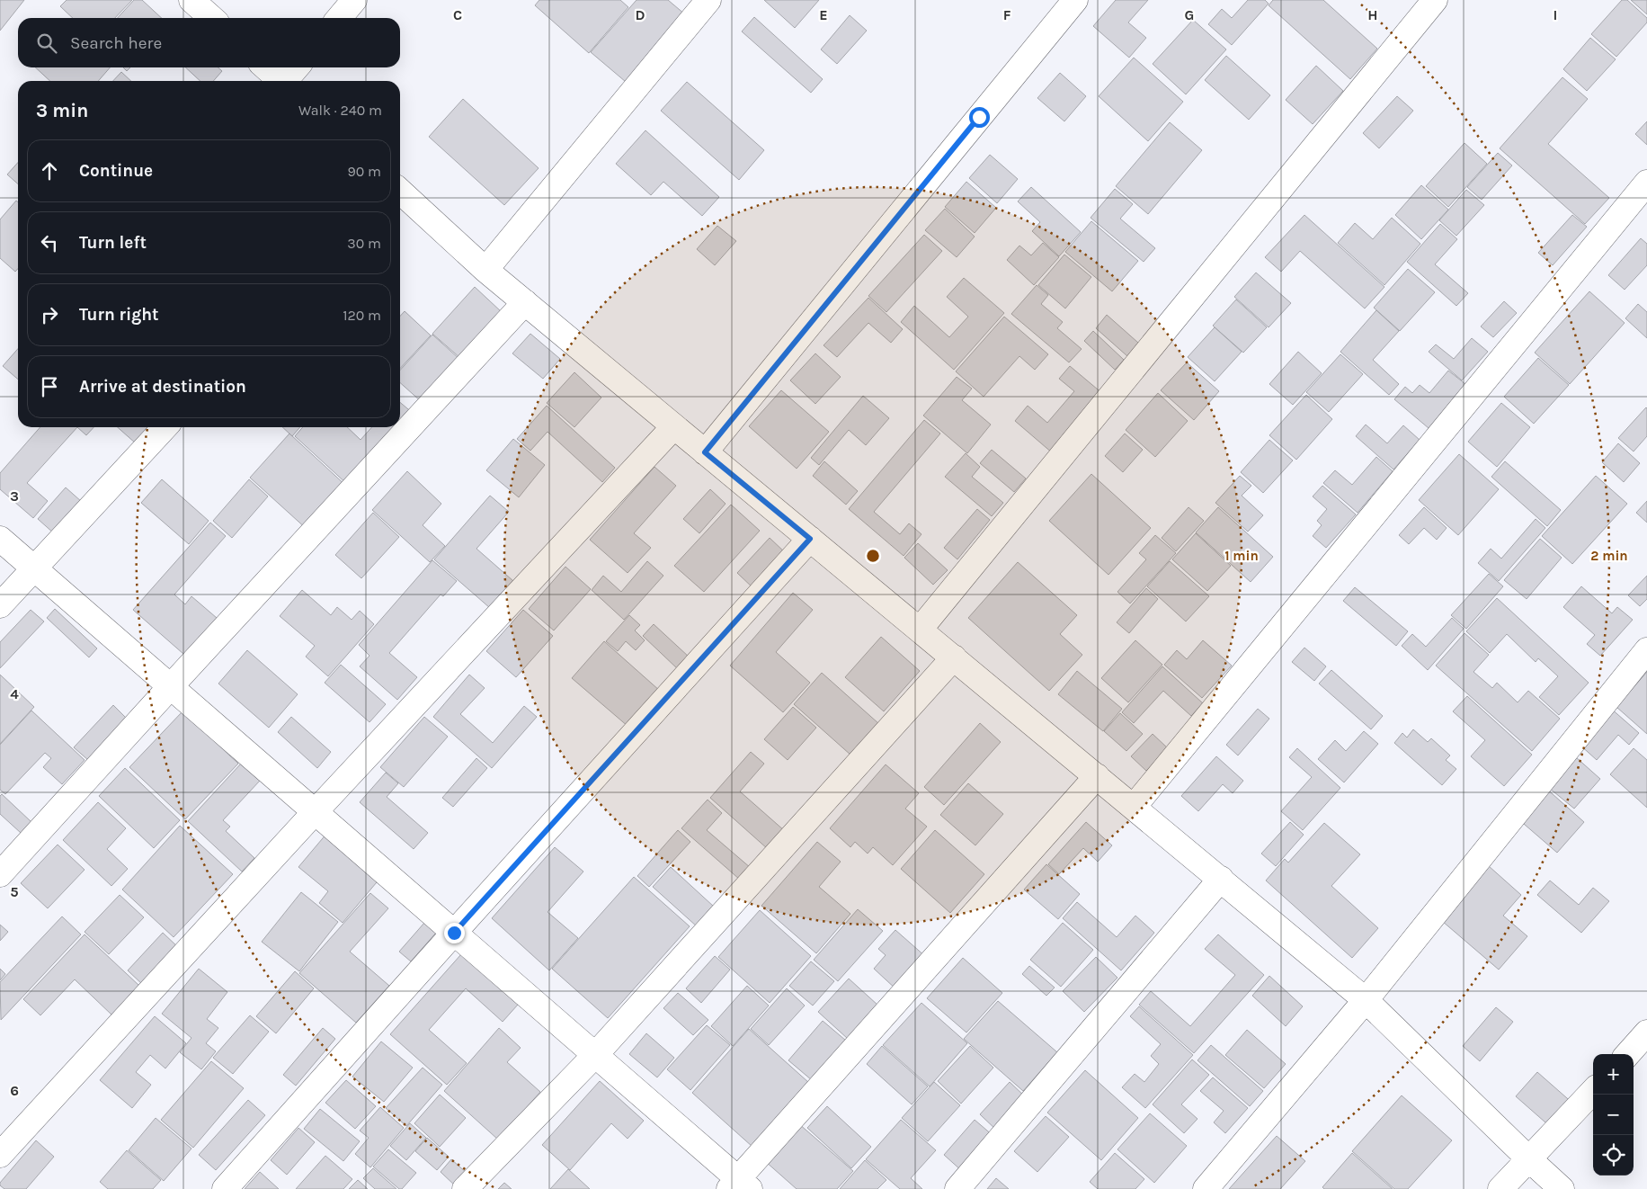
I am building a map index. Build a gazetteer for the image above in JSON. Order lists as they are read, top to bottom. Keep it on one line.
{"page":{"search":"Search here","heading":["3 min","Walk · 240 m"],"list":[["Continue","90 m"],["Turn left","30 m"],["Turn right","120 m"],"Arrive at destination"],"map_buttons":["+","−"]},"grid":{"columns":["C","D","E","F","G","H","I"],"rows":["3","4","5","6"]},"rings":["1 min","2 min"]}
